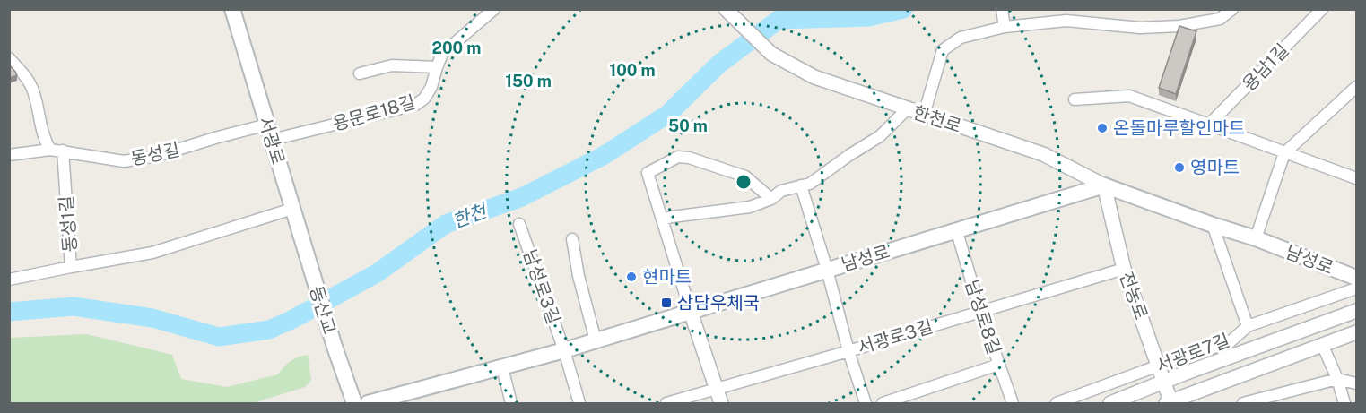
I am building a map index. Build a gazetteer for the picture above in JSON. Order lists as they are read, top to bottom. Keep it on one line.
{"streets":{"main road":["서광로","남성로","동산교"],"street":["용남1길","용문로18길","한천로","동성길","동성1길","남성로3길","전농로","남성로8길","서광로3길","서광로7길"]},"crossings":[["용문로18길","서광로"],["한천로","남성로"],["한천로","전농로"],["서광로","동성길"],["서광로","동산교"],["동성길","동성1길"],["남성로","남성로3길"],["남성로","전농로"],["남성로","남성로8길"],["전농로","서광로3길"],["전농로","서광로7길"],["남성로8길","서광로3길"]],"water":["한천"],"places":{"other":["온돌마루할인마트","영마트","현마트"],"transit":["삼담우체국"]},"rings":["200 m","100 m","150 m","50 m"]}
